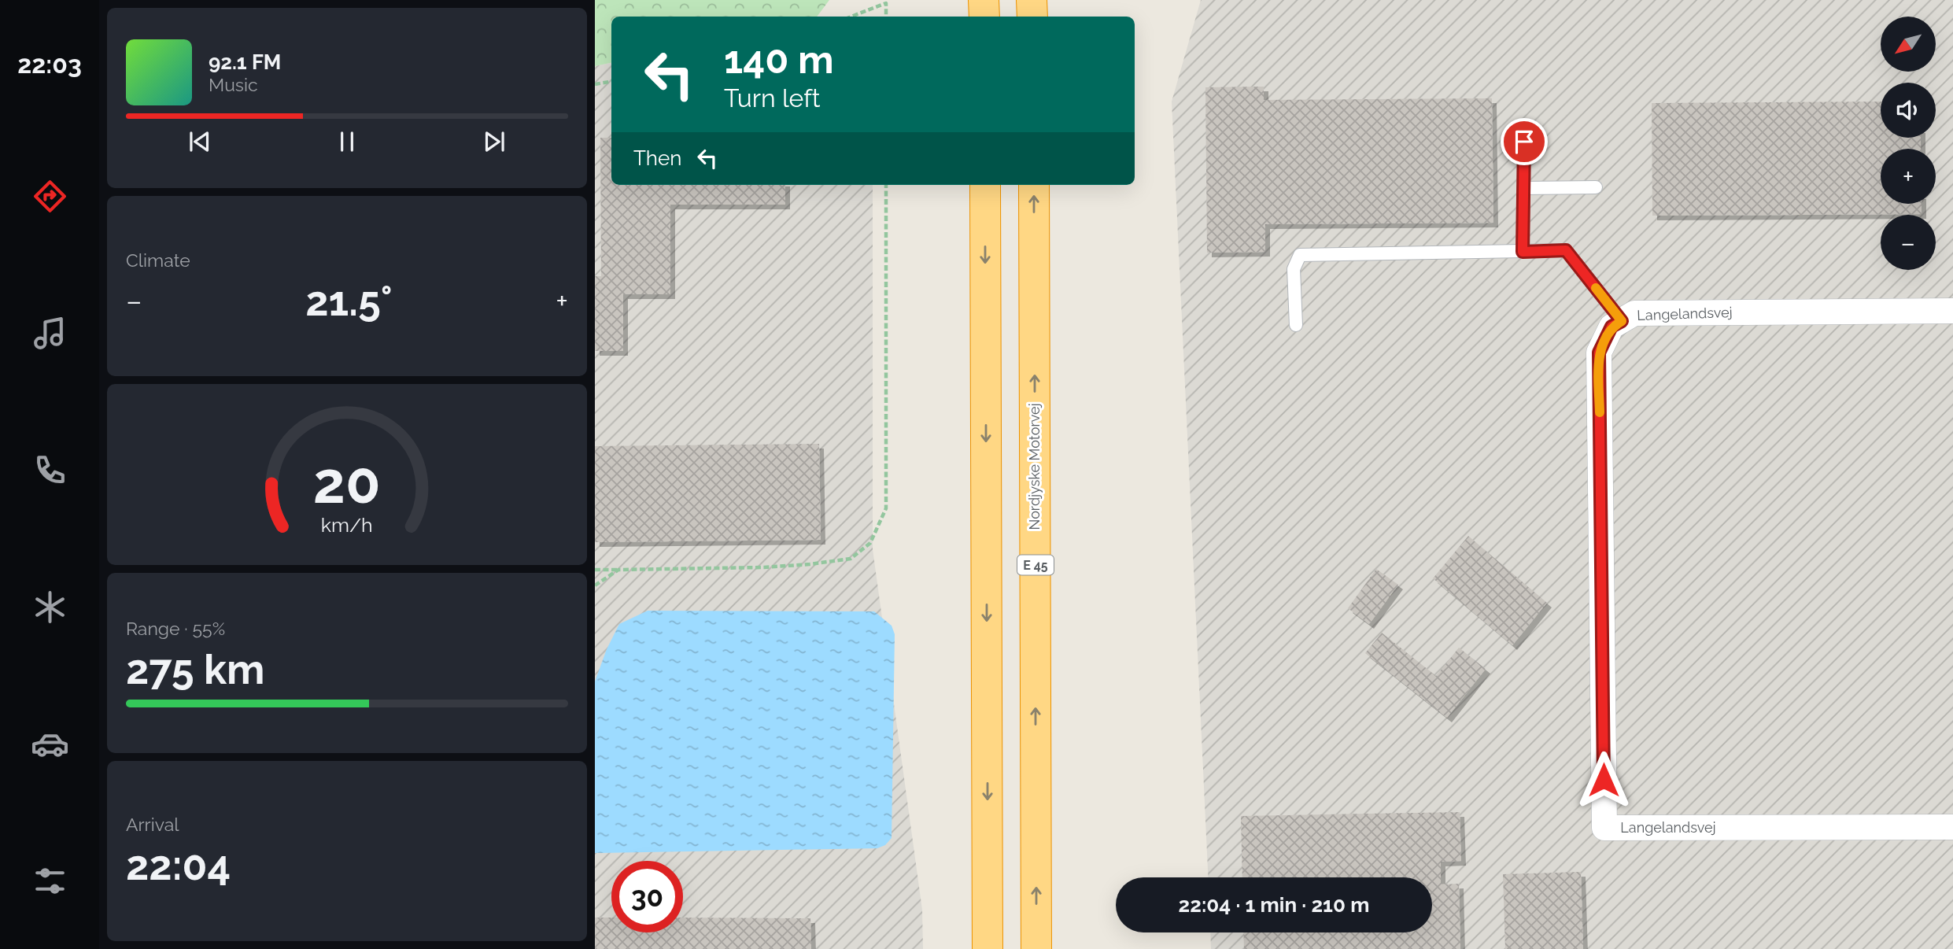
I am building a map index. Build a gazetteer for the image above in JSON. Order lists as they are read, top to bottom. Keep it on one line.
{"streets":{"highway":["Nordjyske Motorvej","E 45"],"street":["Langelandsvej"]},"north":"bottom left","page":{"tabs":"22:03","map_buttons":["+","−"],"turn":["140 m","Turn left"],"song":["92.1 FM","Music"],"then":"Then","tile":["Climate",["Range · 55%","275 km"],["Arrival","22:04"]],"heat":["−","21.5°","+"],"limit":"30","trip":"22:04 · 1 min · 210 m","gauge":["20","km/h"]}}
